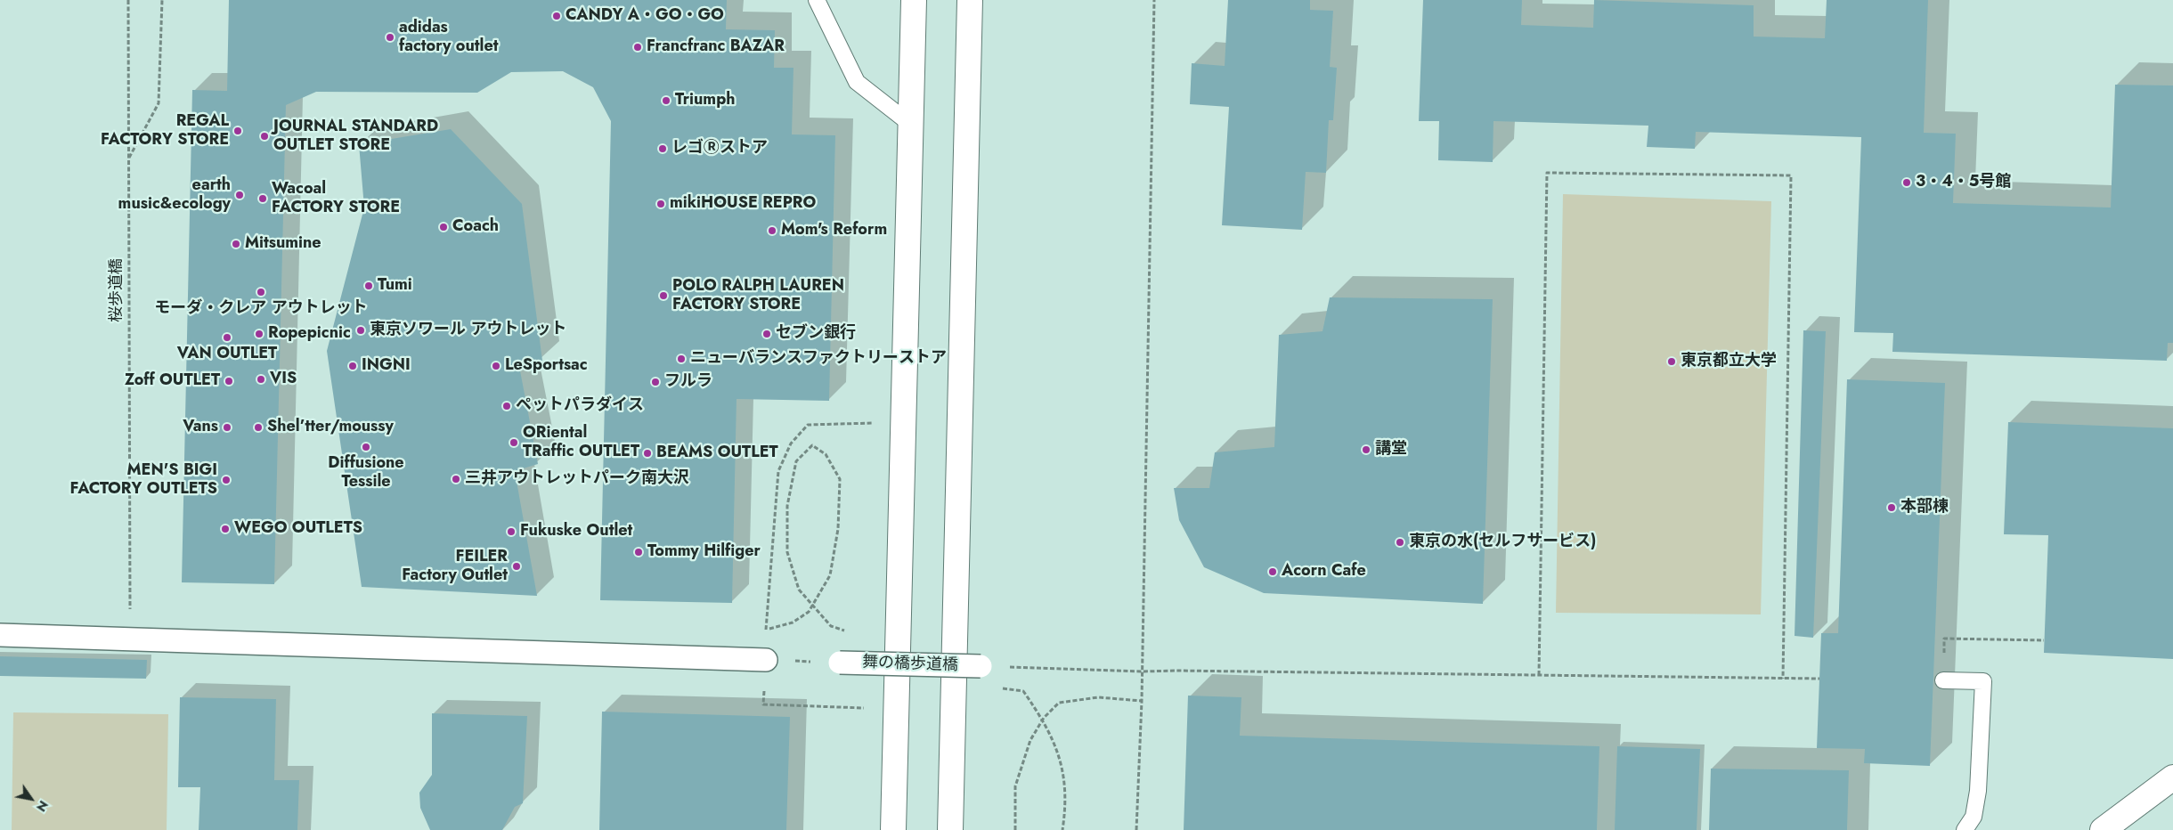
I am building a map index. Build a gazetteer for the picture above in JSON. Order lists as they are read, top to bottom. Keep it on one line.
{"streets":{"street":["舞の橋歩道橋"],"path":["桜歩道橋"]},"places":["CANDY A・GO・GO","adidas factory outlet","Francfranc BAZAR","Triumph","REGAL FACTORY STORE","JOURNAL STANDARD OUTLET STORE","レゴⓇストア","3・4・5号館","earth music&ecology","Wacoal FACTORY STORE","mikiHOUSE REPRO","Coach","Mom's Reform","Mitsumine","Tumi","モーダ・クレア アウトレット","POLO RALPH LAUREN FACTORY STORE","東京ソワール アウトレット","Ropepicnic","セブン銀行","VAN OUTLET","ニューバランスファクトリーストア","東京都立大学","INGNI","LeSportsac","VIS","Zoff OUTLET","フルラ","ペットパラダイス","Vans","Shel’tter/moussy","ORiental TRaffic OUTLET","Diffusione Tessile","講堂","BEAMS OUTLET","三井アウトレットパーク南大沢","MEN'S BIGI FACTORY OUTLETS","本部棟","WEGO OUTLETS","Fukuske Outlet","東京の水(セルフサービス)","Tommy Hilfiger","FEILER Factory Outlet","Acorn Cafe"],"north":"bottom right"}
